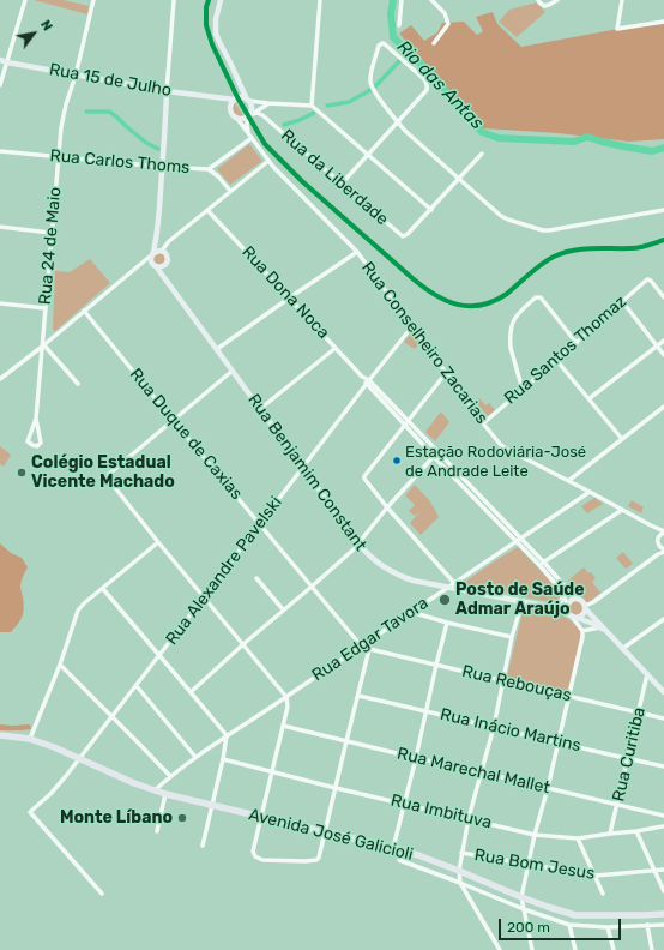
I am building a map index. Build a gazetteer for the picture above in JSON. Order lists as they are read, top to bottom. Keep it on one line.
{"streets":{"highway":["Avenida José Galicioli"],"main road":["Rua 15 de Julho","Rua Benjamim Constant"],"street":["Rua Carlos Thoms","Rua da Liberdade","Rua 24 de Maio","Rua Dona Noca","Rua Conselheiro Zacarias","Rua Santos Thomaz","Rua Duque de Caxias","Rua Alexandre Pavelski","Rua Edgar Tavora","Rua Rebouças","Rua Inácio Martins","Rua Curitiba","Rua Marechal Mallet","Rua Imbituva","Rua Bom Jesus"]},"crossings":[["Rua 15 de Julho","Rua da Liberdade"],["Rua 15 de Julho","Rua 24 de Maio"],["Rua 15 de Julho","Rua Conselheiro Zacarias"],["Rua Carlos Thoms","Rua 24 de Maio"],["Rua da Liberdade","Rua Conselheiro Zacarias"],["Rua Dona Noca","Rua Benjamim Constant"],["Rua Dona Noca","Rua Alexandre Pavelski"],["Rua Dona Noca","Rua Edgar Tavora"],["Rua Conselheiro Zacarias","Rua Santos Thomaz"],["Rua Conselheiro Zacarias","Rua Alexandre Pavelski"],["Rua Conselheiro Zacarias","Rua Edgar Tavora"],["Rua Duque de Caxias","Rua Alexandre Pavelski"],["Rua Duque de Caxias","Rua Edgar Tavora"],["Rua Duque de Caxias","Rua Rebouças"],["Rua Benjamim Constant","Rua Alexandre Pavelski"],["Rua Benjamim Constant","Rua Edgar Tavora"],["Rua Alexandre Pavelski","Avenida José Galicioli"],["Rua Edgar Tavora","Rua Rebouças"],["Rua Edgar Tavora","Avenida José Galicioli"],["Rua Rebouças","Rua Curitiba"],["Rua Inácio Martins","Rua Curitiba"],["Rua Curitiba","Rua Marechal Mallet"],["Rua Curitiba","Rua Imbituva"]],"water":["Rio das Antas"],"places":["Estação Rodoviária-José de Andrade Leite","Colégio Estadual Vicente Machado","Posto de Saúde Admar Araújo","Monte Líbano"],"scale_bar":"200 m","north":"top right"}
